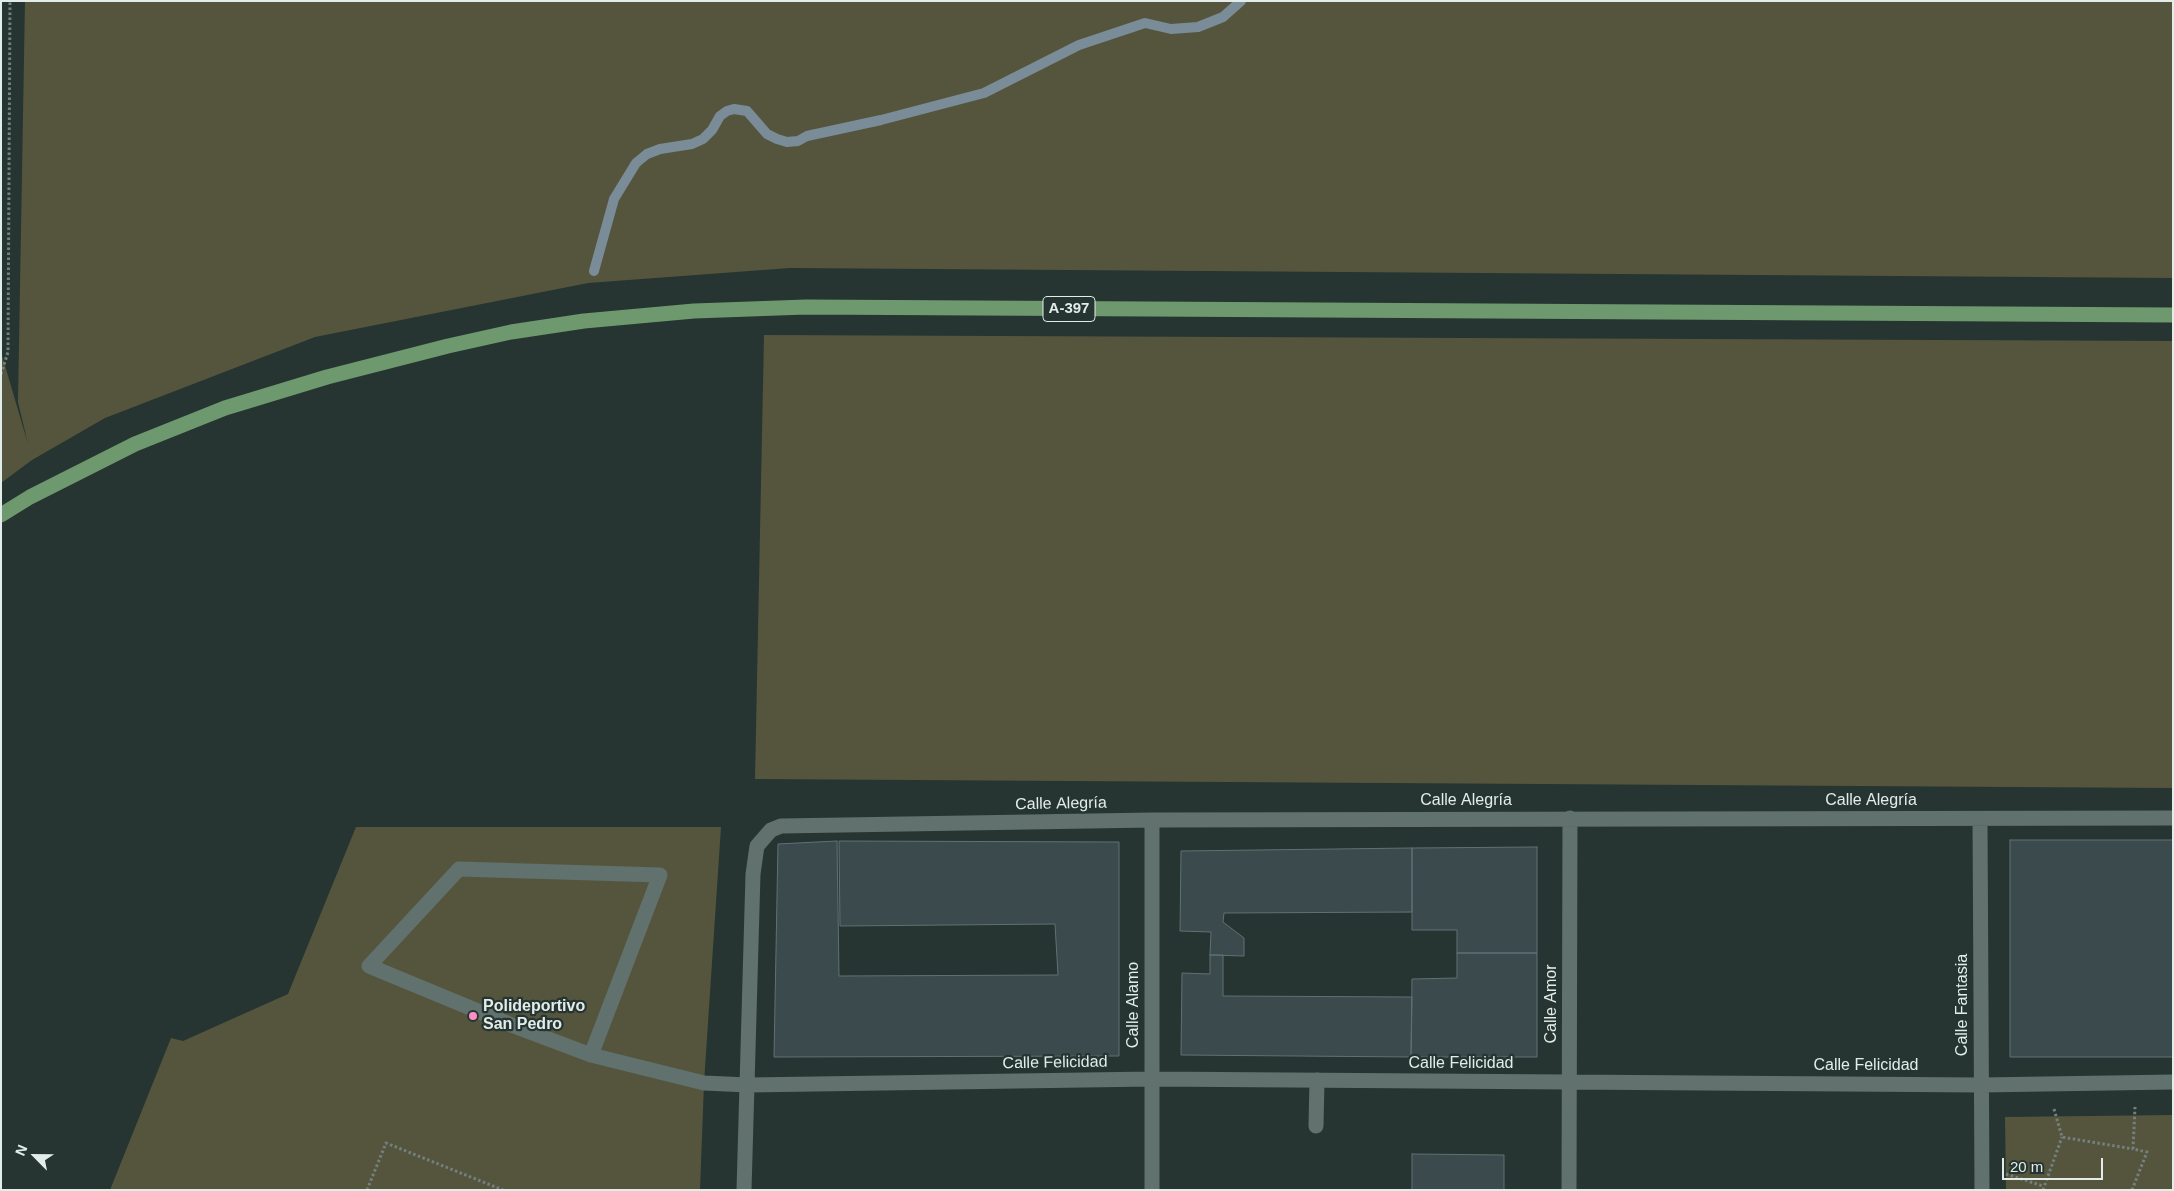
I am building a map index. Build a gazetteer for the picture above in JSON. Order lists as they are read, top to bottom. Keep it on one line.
{"streets":{"main road":["A-397"],"street":["Calle Alegría","Calle Amor","Calle Alamo","Calle Fantasia","Calle Felicidad"]},"crossings":[["Calle Alegría","Calle Amor"],["Calle Alegría","Calle Alamo"],["Calle Alegría","Calle Fantasia"],["Calle Alegría","Calle Felicidad"],["Calle Amor","Calle Felicidad"],["Calle Alamo","Calle Felicidad"],["Calle Fantasia","Calle Felicidad"]],"places":["Polideportivo San Pedro"],"scale_bar":"20 m","north":"top left"}
